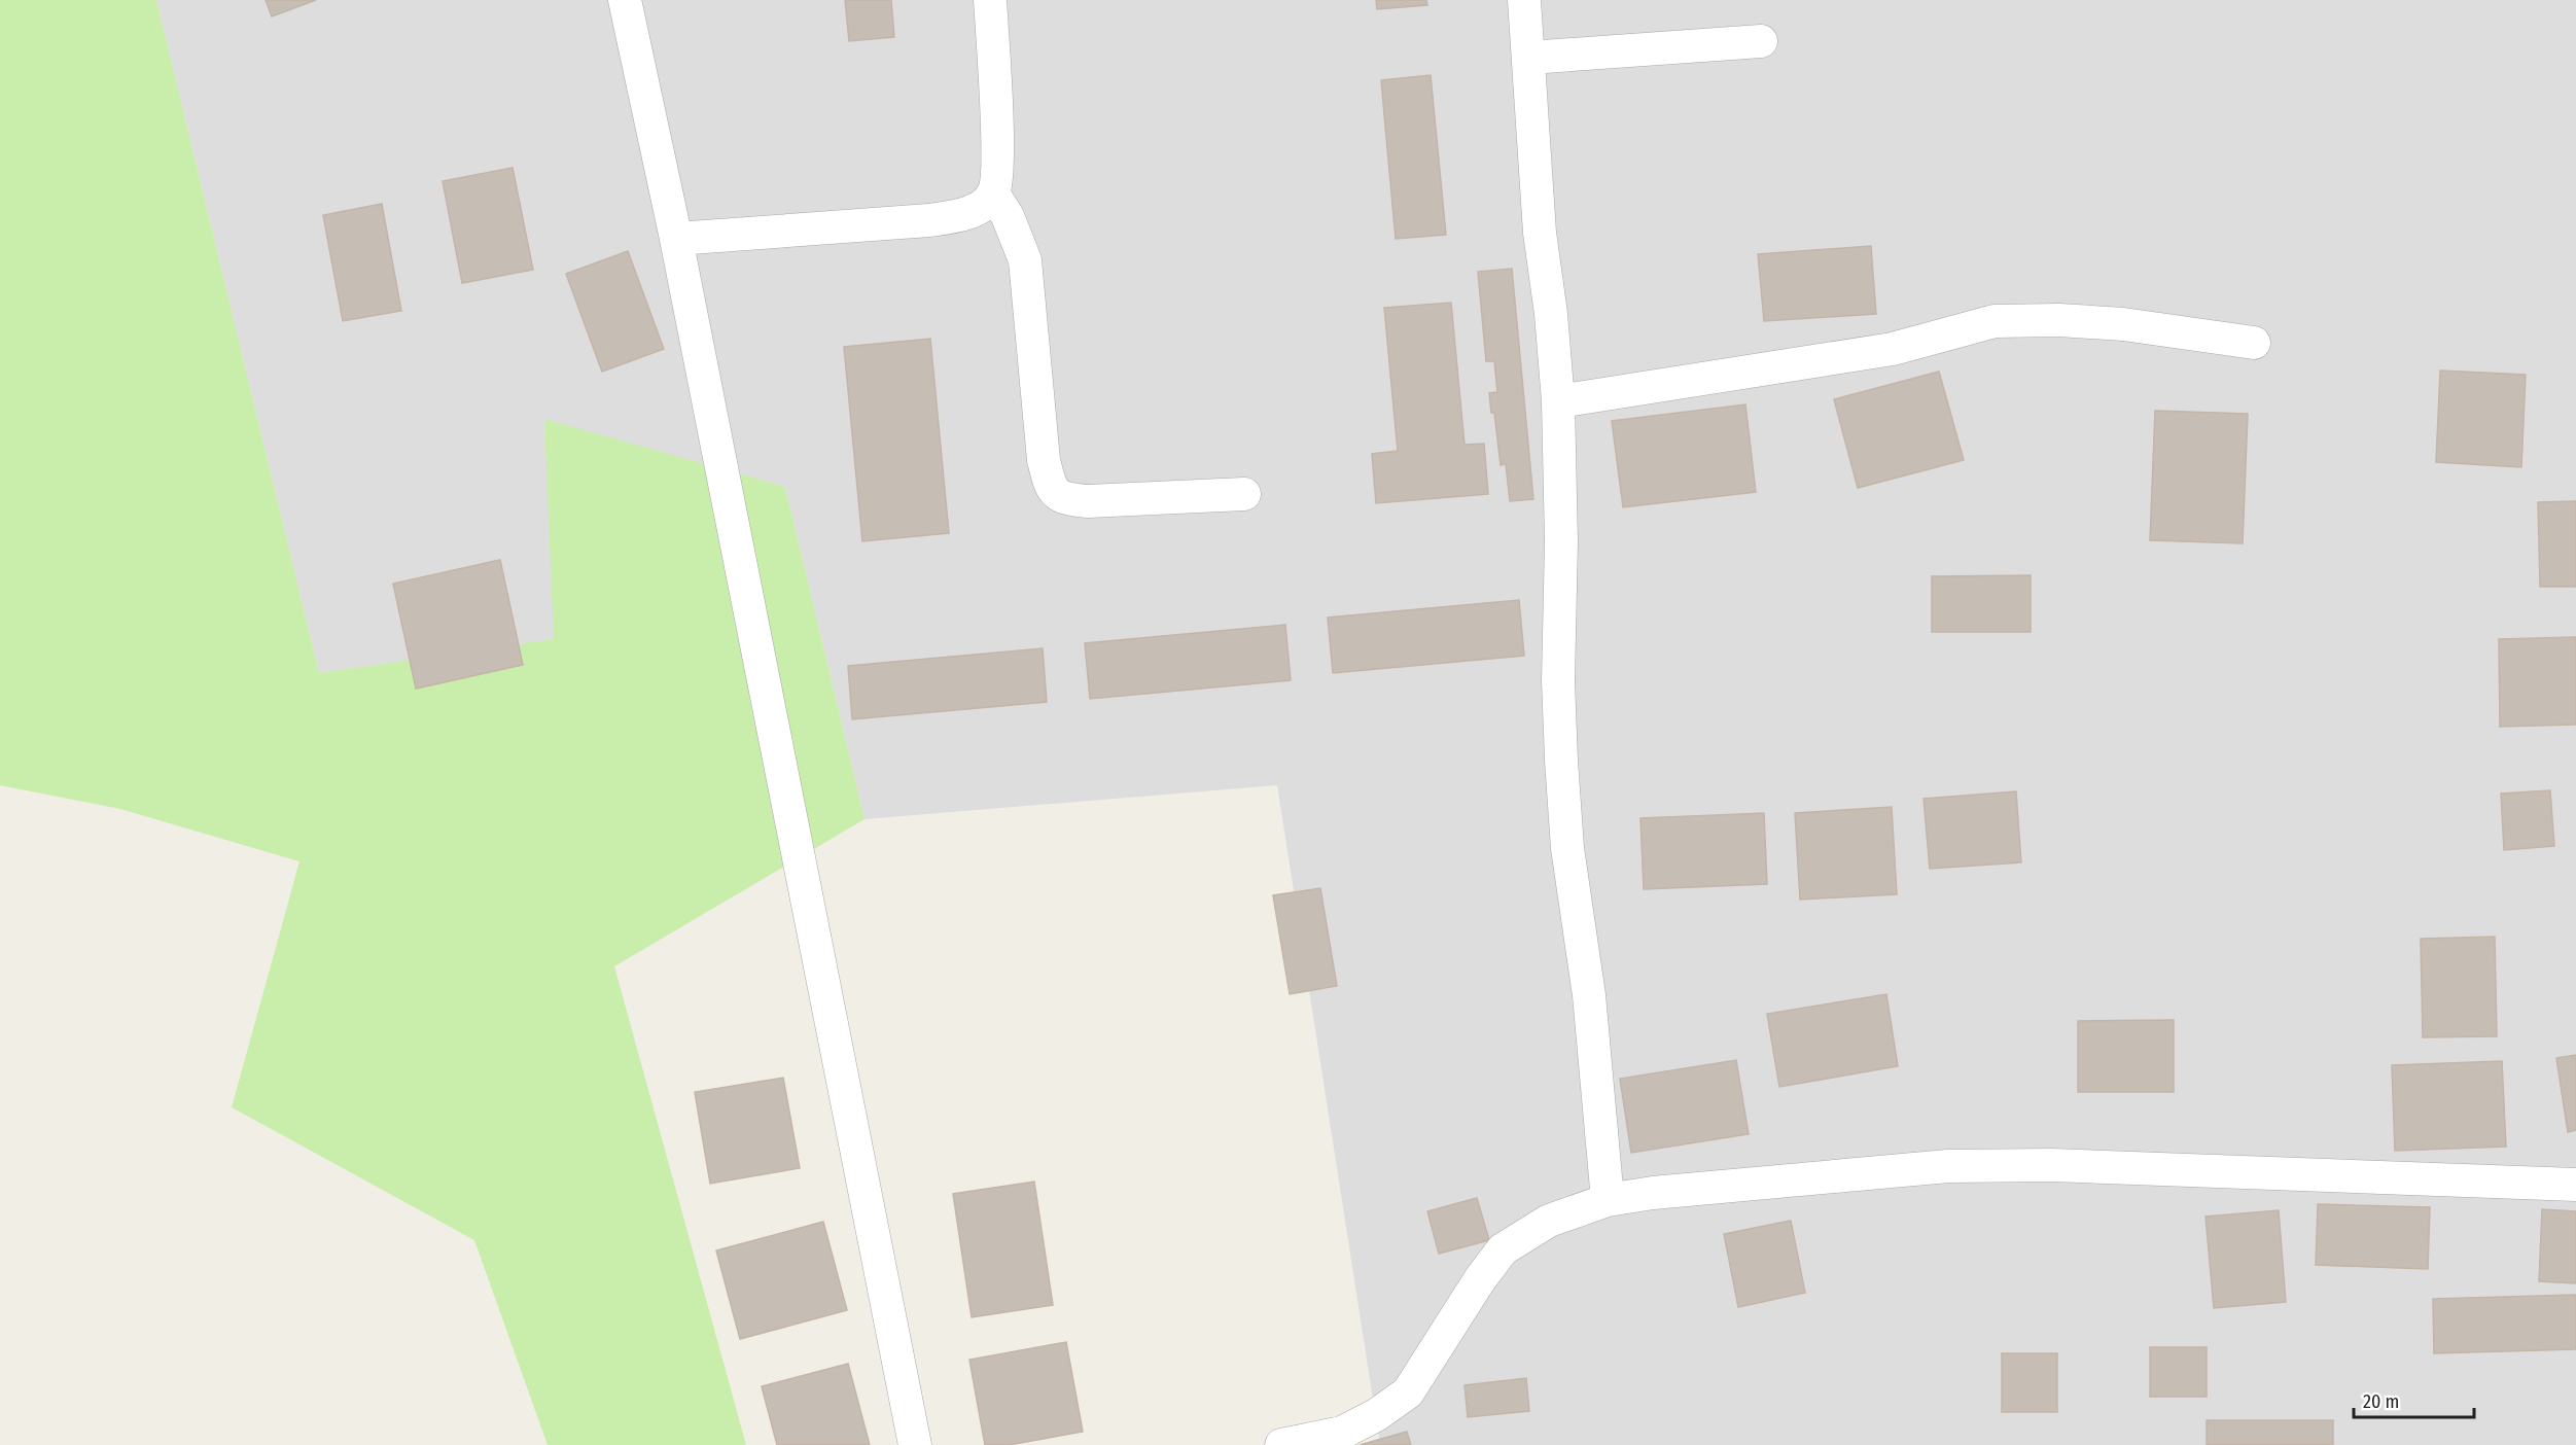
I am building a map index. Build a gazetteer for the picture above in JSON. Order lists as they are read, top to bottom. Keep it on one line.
{"scale_bar":"20 m"}
